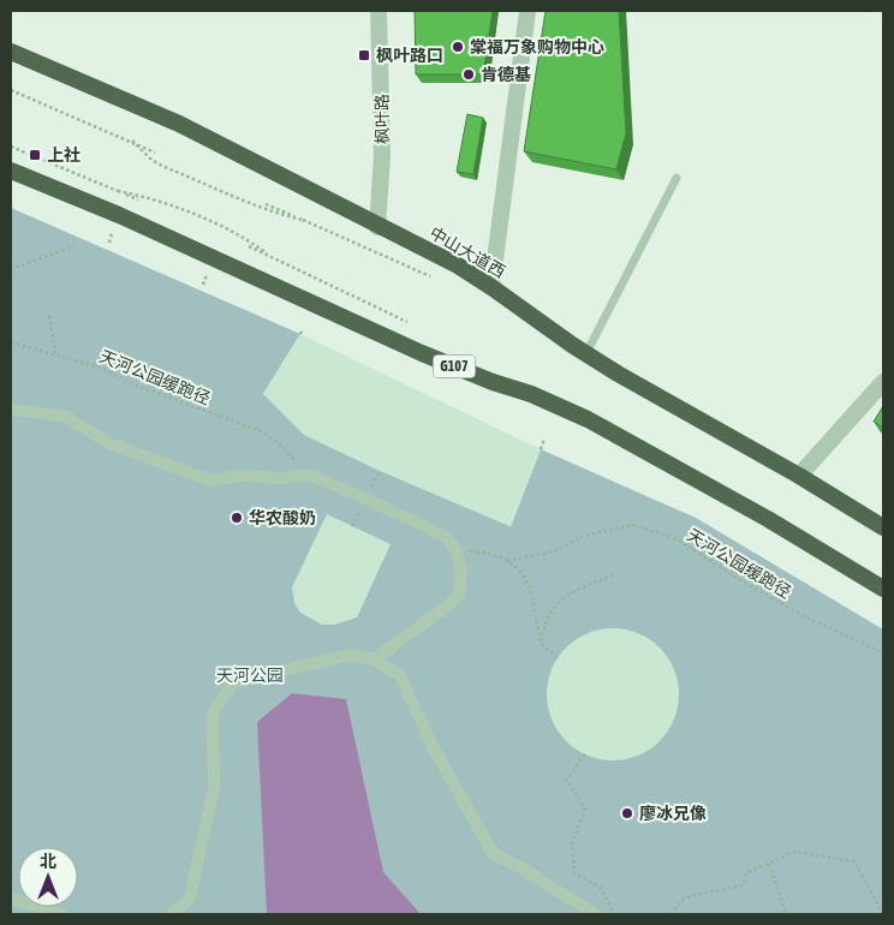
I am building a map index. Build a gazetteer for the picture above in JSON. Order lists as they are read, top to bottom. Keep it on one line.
{"streets":{"highway":["中山大道西","G107"],"street":["枫叶路"],"path":["天河公园缓跑径"]},"crossings":[["枫叶路","中山大道西"]],"parks":["天河公园"],"places":{"other":["棠福万象购物中心","肯德基","华农酸奶","廖冰兄像"],"transit":["枫叶路口","上社"]},"north":"top"}
